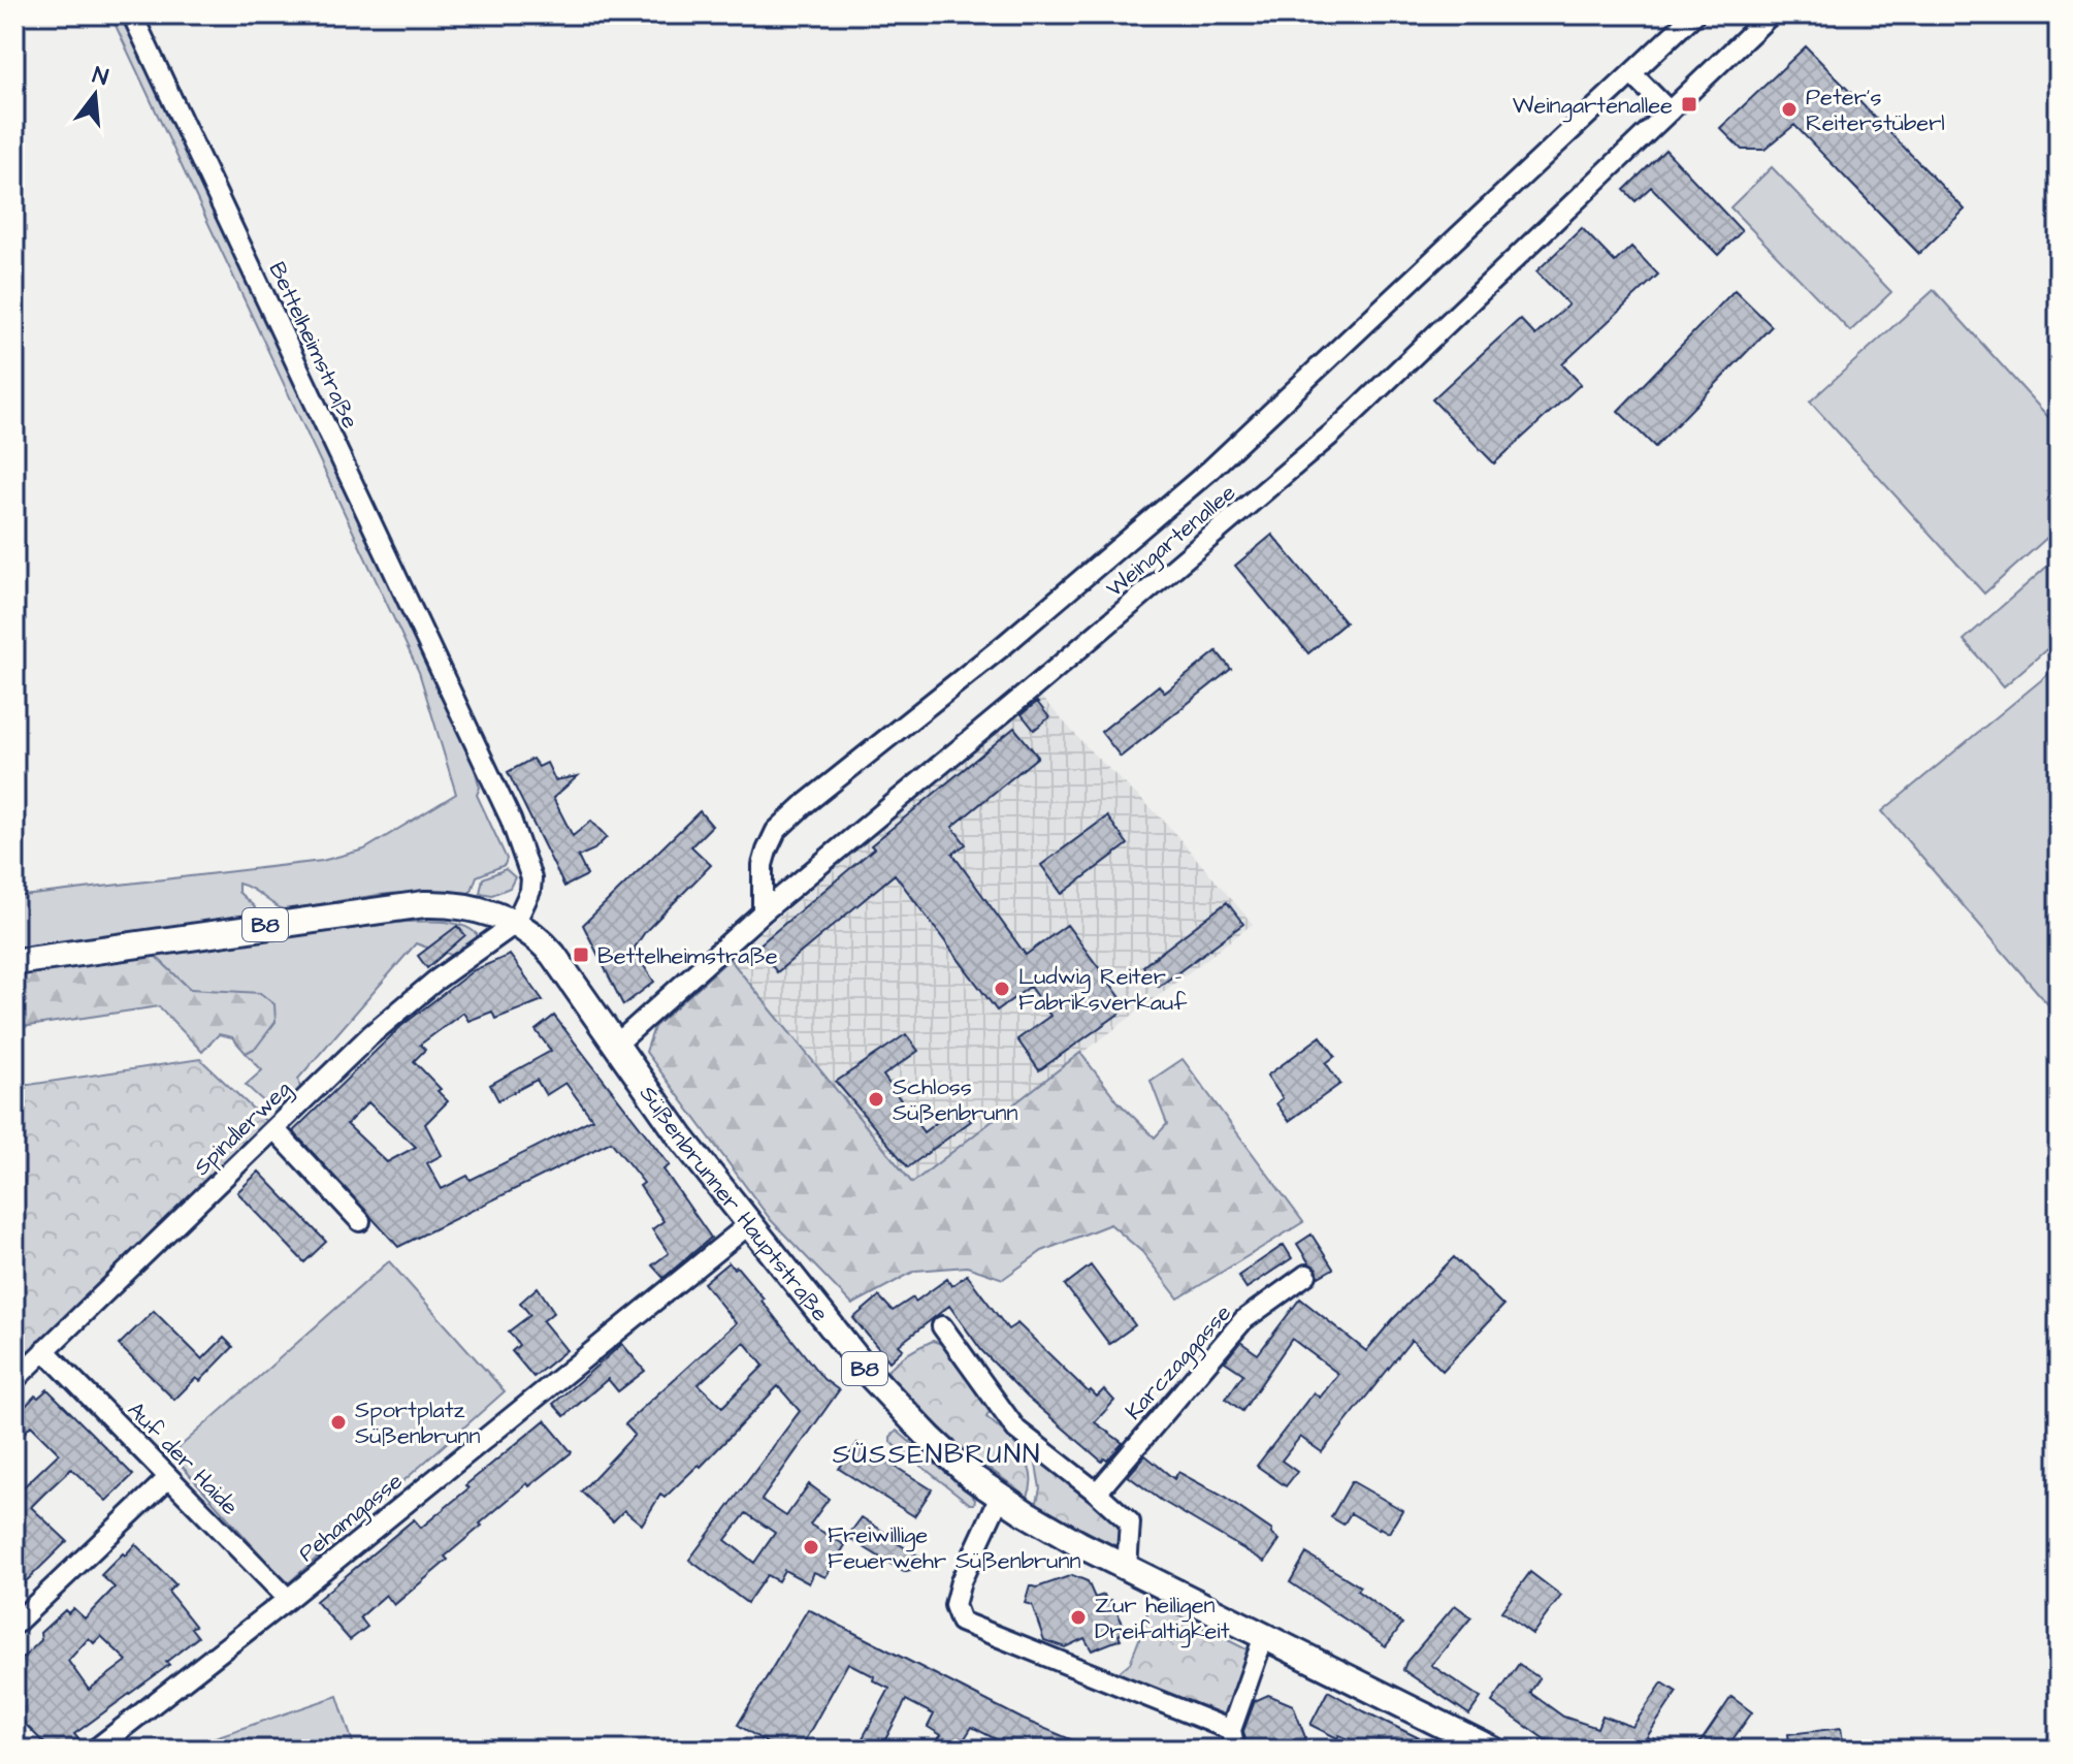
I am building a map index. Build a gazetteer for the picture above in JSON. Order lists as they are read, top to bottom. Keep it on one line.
{"streets":{"main road":["B8","Süßenbrunner Hauptstraße"],"street":["Bettelheimstraße","Weingartenallee","Spindlerweg","Karczaggasse","Auf der Haide","Pehamgasse"]},"crossings":[["Bettelheimstraße","B8"],["Bettelheimstraße","Spindlerweg"],["Bettelheimstraße","Süßenbrunner Hauptstraße"],["Weingartenallee","Süßenbrunner Hauptstraße"],["B8","Spindlerweg"],["B8","Süßenbrunner Hauptstraße"],["Spindlerweg","Süßenbrunner Hauptstraße"],["Spindlerweg","Auf der Haide"],["Süßenbrunner Hauptstraße","Pehamgasse"],["Auf der Haide","Pehamgasse"]],"districts":["SÜSSENBRUNN"],"places":{"transit":["Weingartenallee","Bettelheimstraße"],"other":["Peter's Reiterstüberl","Ludwig Reiter - Fabriksverkauf","Schloss Süßenbrunn","Sportplatz Süßenbrunn","Freiwillige Feuerwehr Süßenbrunn","Zur heiligen Dreifaltigkeit"]},"north":"top"}
